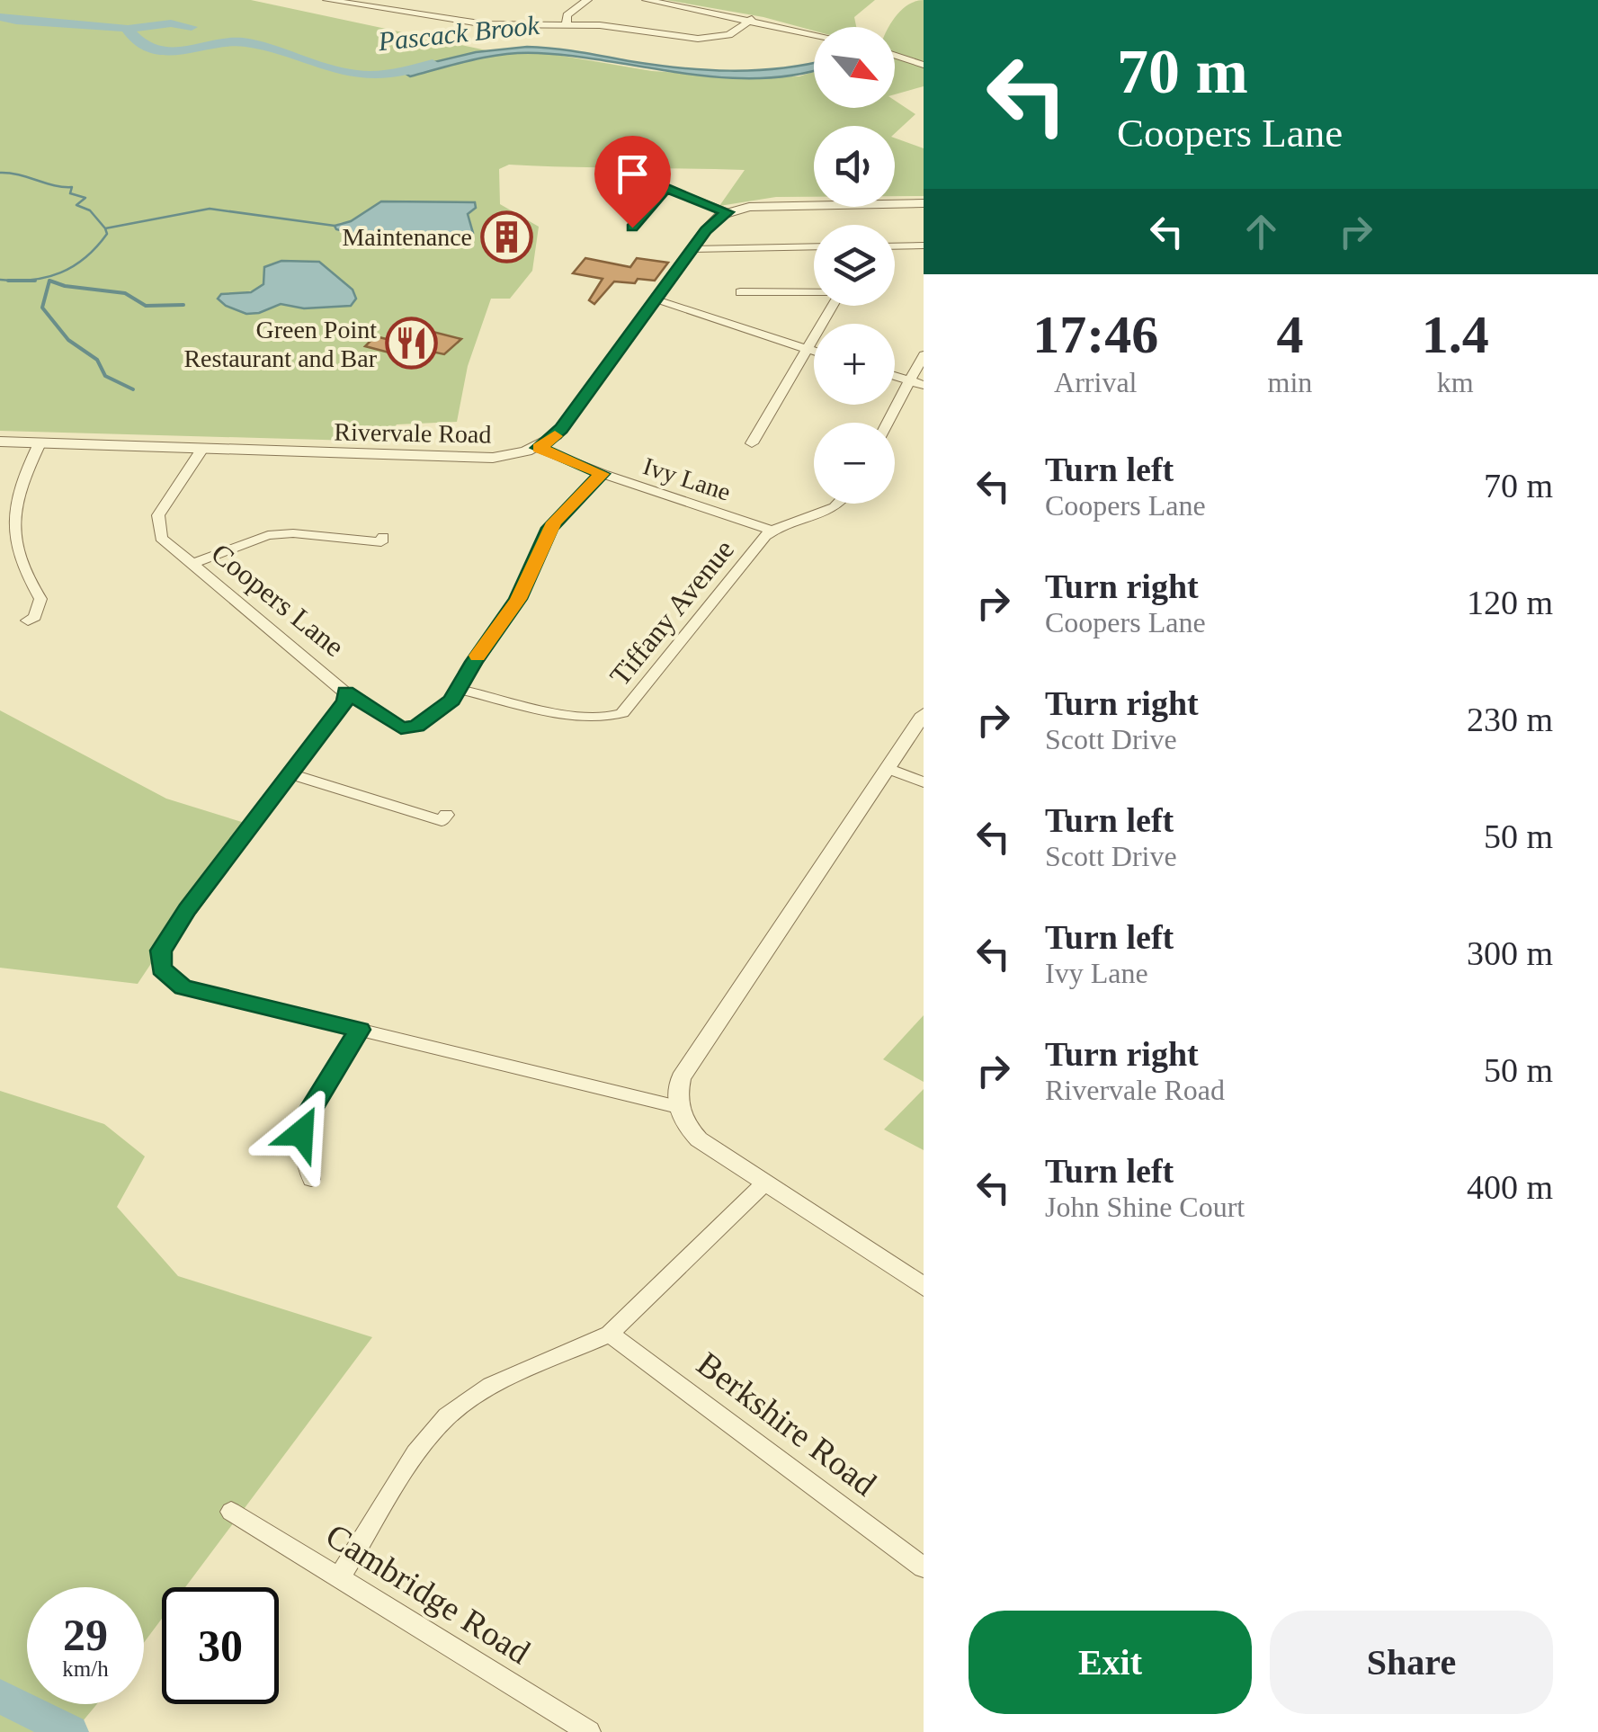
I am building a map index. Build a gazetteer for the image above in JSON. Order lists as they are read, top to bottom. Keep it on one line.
{"streets":{"street":["Rivervale Road","Ivy Lane","Coopers Lane","Tiffany Avenue","Berkshire Road","Cambridge Road"]},"crossings":[["Rivervale Road","Ivy Lane"],["Rivervale Road","Coopers Lane"],["Ivy Lane","Tiffany Avenue"]],"water":["Pascack Brook"],"places":{"building":["Maintenance"],"restaurant":["Green Point Restaurant and Bar"]},"north":"bottom right","page":{"turn":["70 m","Coopers Lane"],"map_buttons":["+","−"],"eta":["17:46","Arrival","4","min","1.4","km"],"list":[{"name":"Turn left","note":"Coopers Lane","value":"70 m"},{"name":"Turn right","note":"Coopers Lane","value":"120 m"},{"name":"Turn right","note":"Scott Drive","value":"230 m"},{"name":"Turn left","note":"Scott Drive","value":"50 m"},{"name":"Turn left","note":"Ivy Lane","value":"300 m"},{"name":"Turn right","note":"Rivervale Road","value":"50 m"},{"name":"Turn left","note":"John Shine Court","value":"400 m"}],"speed":"29 km/h","limit":"30","buttons":["Exit","Share"]}}
